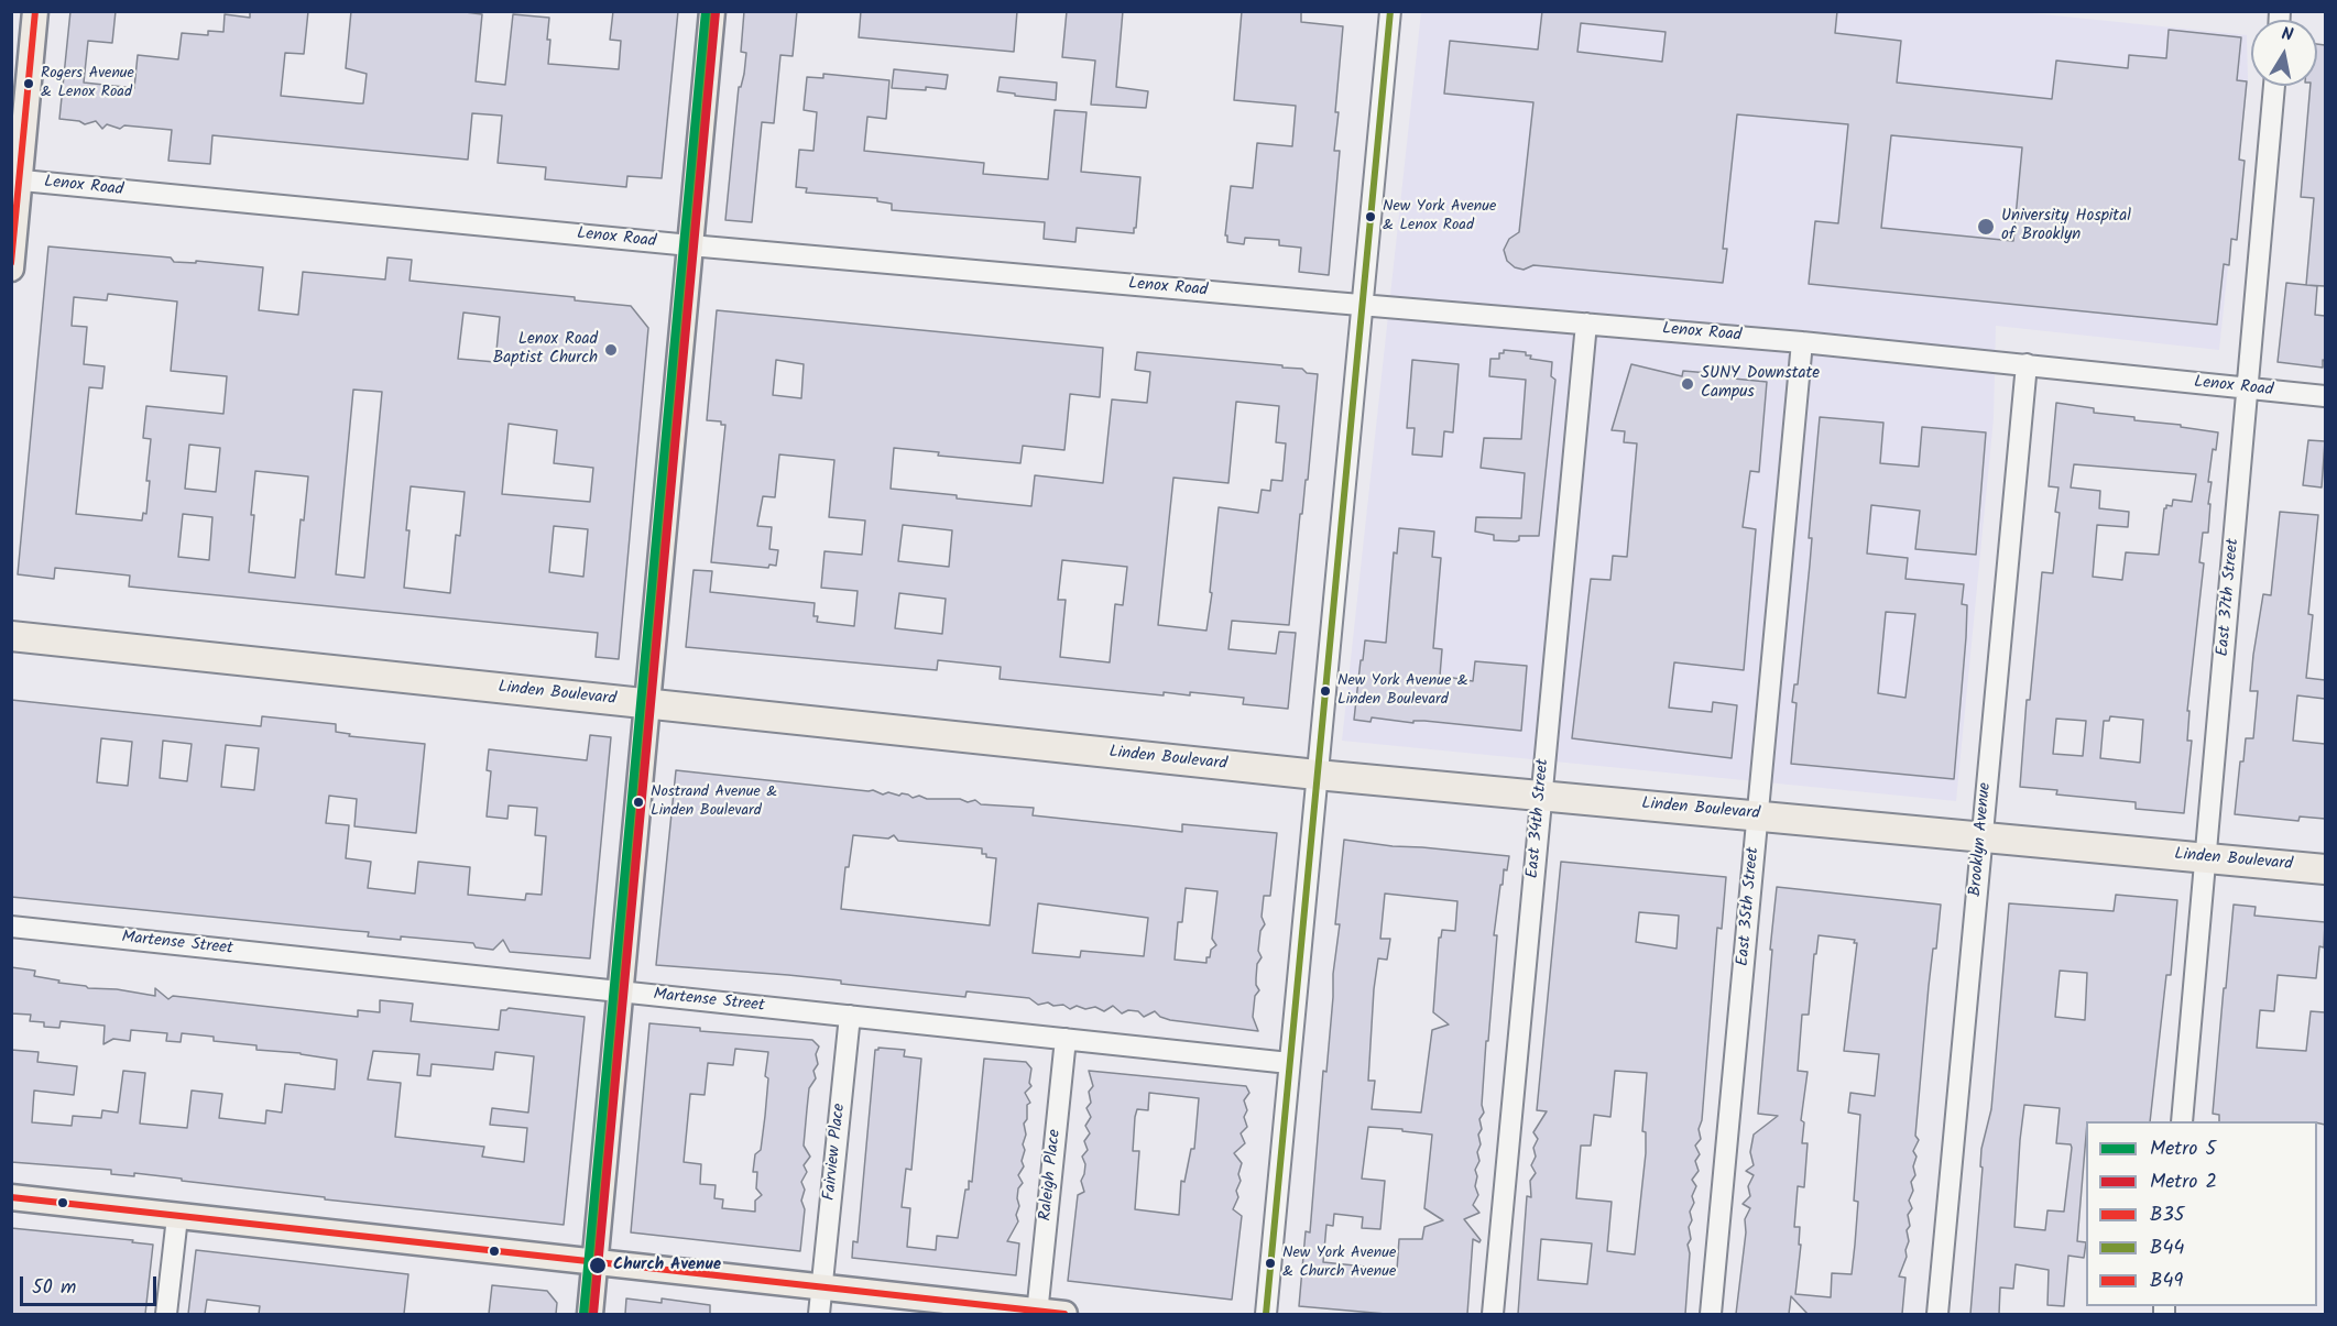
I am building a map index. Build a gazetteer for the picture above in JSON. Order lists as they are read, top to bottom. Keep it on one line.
{"streets":{"highway":["Linden Boulevard"],"street":["Lenox Road","East 37th Street","East 34th Street","Brooklyn Avenue","East 35th Street","Martense Street","Fairview Place","Raleigh Place"]},"crossings":[["Lenox Road","East 37th Street"],["Lenox Road","East 34th Street"],["Lenox Road","Brooklyn Avenue"],["Lenox Road","East 35th Street"],["East 37th Street","Linden Boulevard"],["Linden Boulevard","East 34th Street"],["Linden Boulevard","Brooklyn Avenue"],["Linden Boulevard","East 35th Street"],["Martense Street","Fairview Place"],["Martense Street","Raleigh Place"]],"places":["Rogers Avenue & Lenox Road","New York Avenue & Lenox Road","University Hospital of Brooklyn","Lenox Road Baptist Church","SUNY Downstate Campus","New York Avenue & Linden Boulevard","Nostrand Avenue & Linden Boulevard","New York Avenue & Church Avenue","Church Avenue"],"lines":["metro line 5","transit line B44","transit line B49","metro line 2","transit line B35"],"legend":["Metro 5","Metro 2","B35","B44","B49"],"scale_bar":"50 m","north":"top"}
